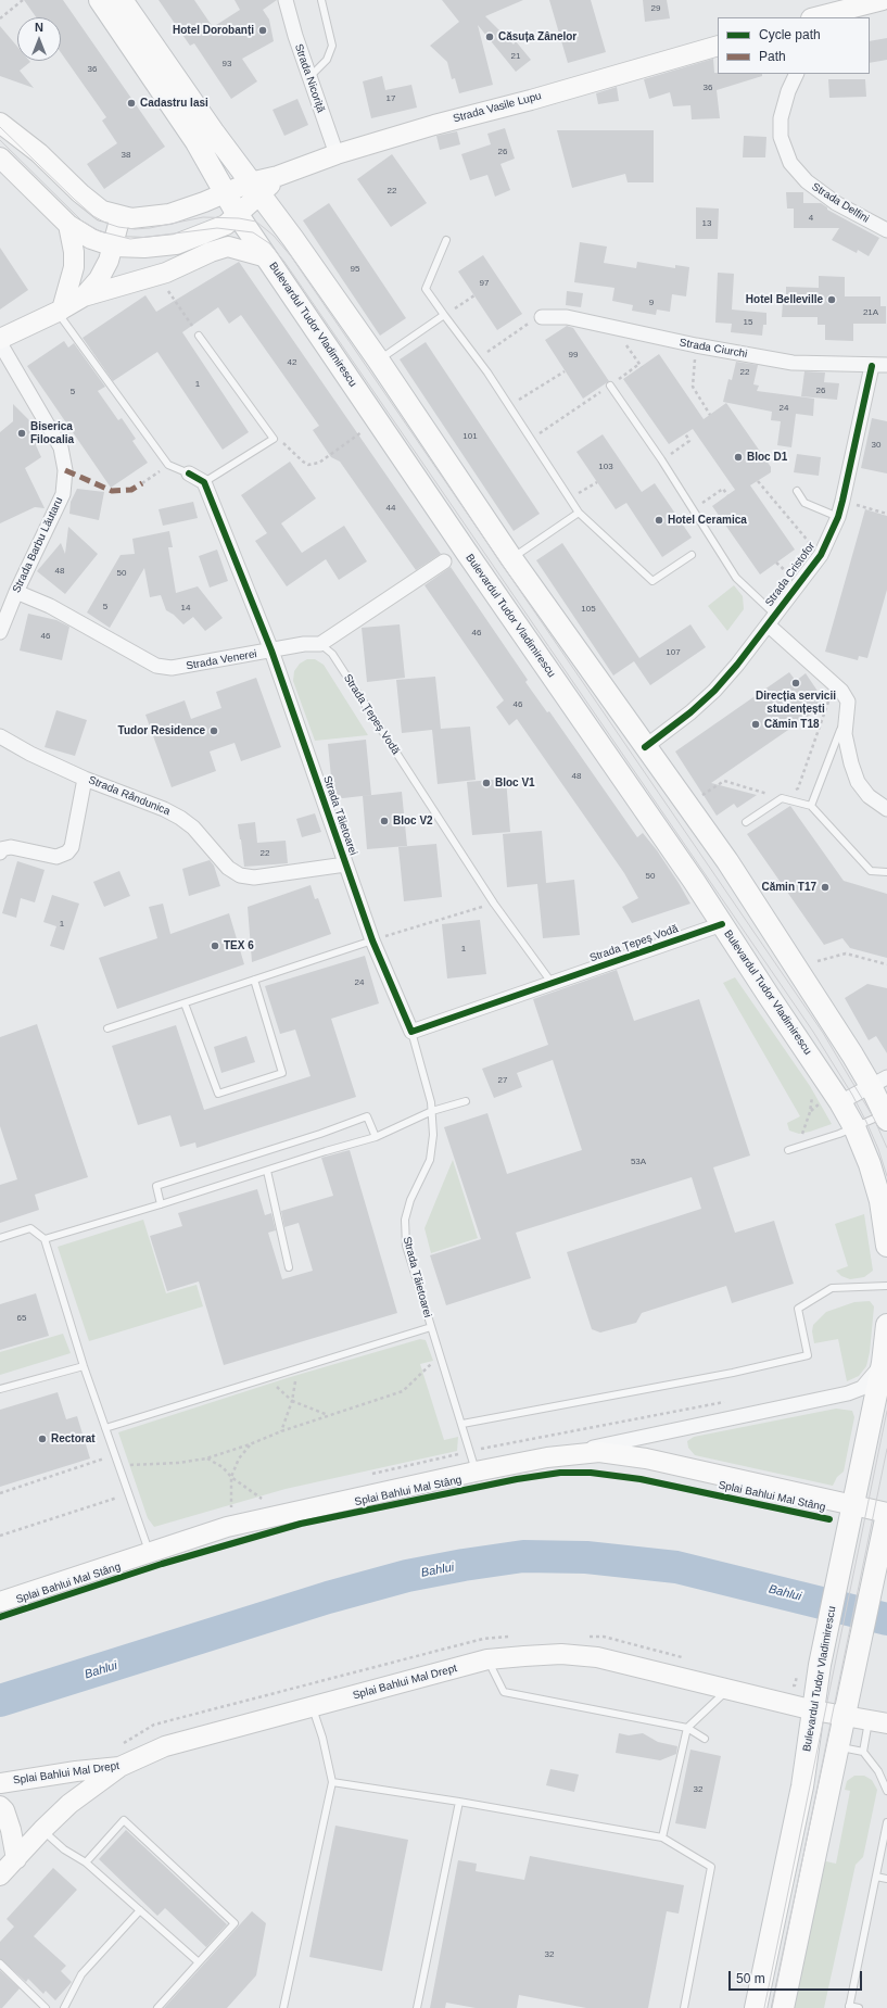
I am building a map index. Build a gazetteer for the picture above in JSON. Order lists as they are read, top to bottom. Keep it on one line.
{"streets":{"main road":["Strada Vasile Lupu","Bulevardul Tudor Vladimirescu","Splai Bahlui Mal Drept"],"street":["Strada Nicoriță","Strada Delfini","Strada Ciurchi","Strada Barbu Lăutaru","Strada Cristofor","Strada Venerei","Strada Țepeș Vodă","Strada Rândunica","Strada Tăietoarei"],"cycle path":["Splai Bahlui Mal Stâng"]},"crossings":[["Strada Nicoriță","Strada Vasile Lupu"],["Strada Vasile Lupu","Bulevardul Tudor Vladimirescu"],["Bulevardul Tudor Vladimirescu","Strada Țepeș Vodă"],["Bulevardul Tudor Vladimirescu","Splai Bahlui Mal Drept"],["Strada Ciurchi","Strada Cristofor"],["Strada Barbu Lăutaru","Strada Venerei"],["Strada Venerei","Strada Țepeș Vodă"],["Strada Venerei","Strada Tăietoarei"],["Strada Rândunica","Strada Tăietoarei"]],"water":["Bahlui"],"places":["Hotel Dorobanți","Căsuța Zânelor","Cadastru Iasi","Hotel Belleville","Biserica Filocalia","Bloc D1","Hotel Ceramica","Direcția servicii studențești","Cămin T18","Tudor Residence","Bloc V1","Bloc V2","Cămin T17","TEX 6","Rectorat"],"house_numbers":["29","21","93","36","36","17","26","38","22","4","13","95","97","9","21A","15","99","42","22","1","26","5","24","101","30","103","44","48","50","5","14","105","46","46","107","46","48","22","50","1","1","24","27","53A","65","32","32"],"legend":["Cycle path","Path"],"scale_bar":"50 m","north":"top"}
